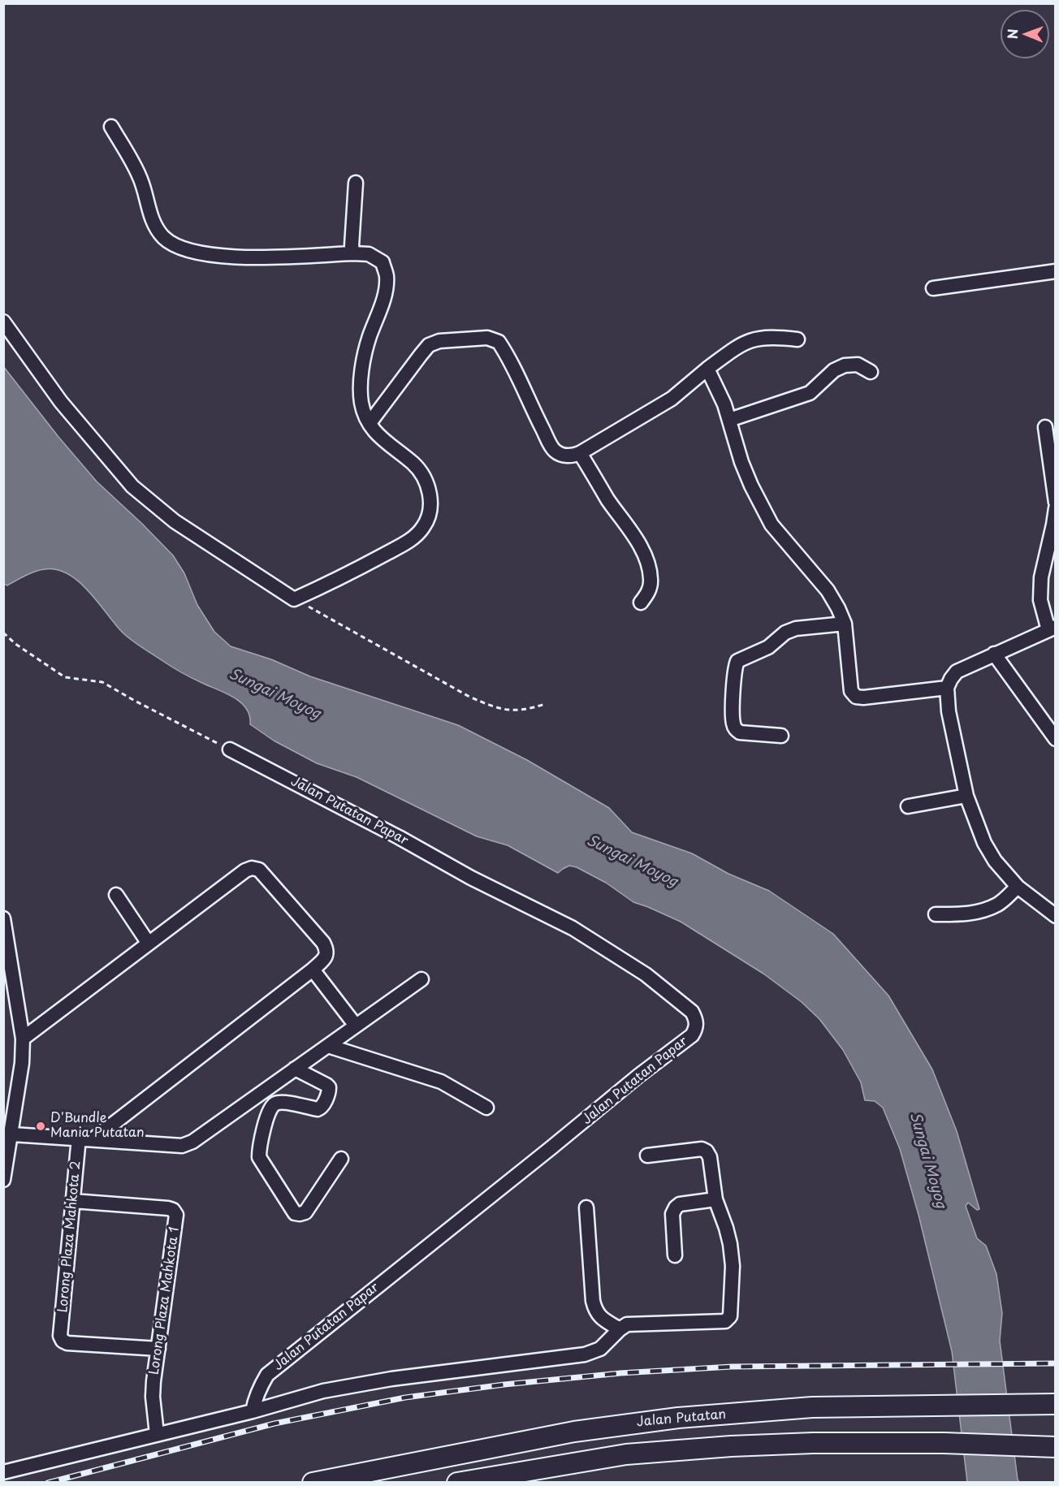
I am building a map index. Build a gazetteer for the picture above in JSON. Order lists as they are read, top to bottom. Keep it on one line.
{"streets":{"highway":["Jalan Putatan"],"street":["Jalan Putatan Papar","Lorong Plaza Mahkota 2","Lorong Plaza Mahkota 1"]},"crossings":[["Lorong Plaza Mahkota 2","Lorong Plaza Mahkota 1"]],"water":["Sungai Moyog"],"places":["D'Bundle Mania Putatan"],"north":"left"}
